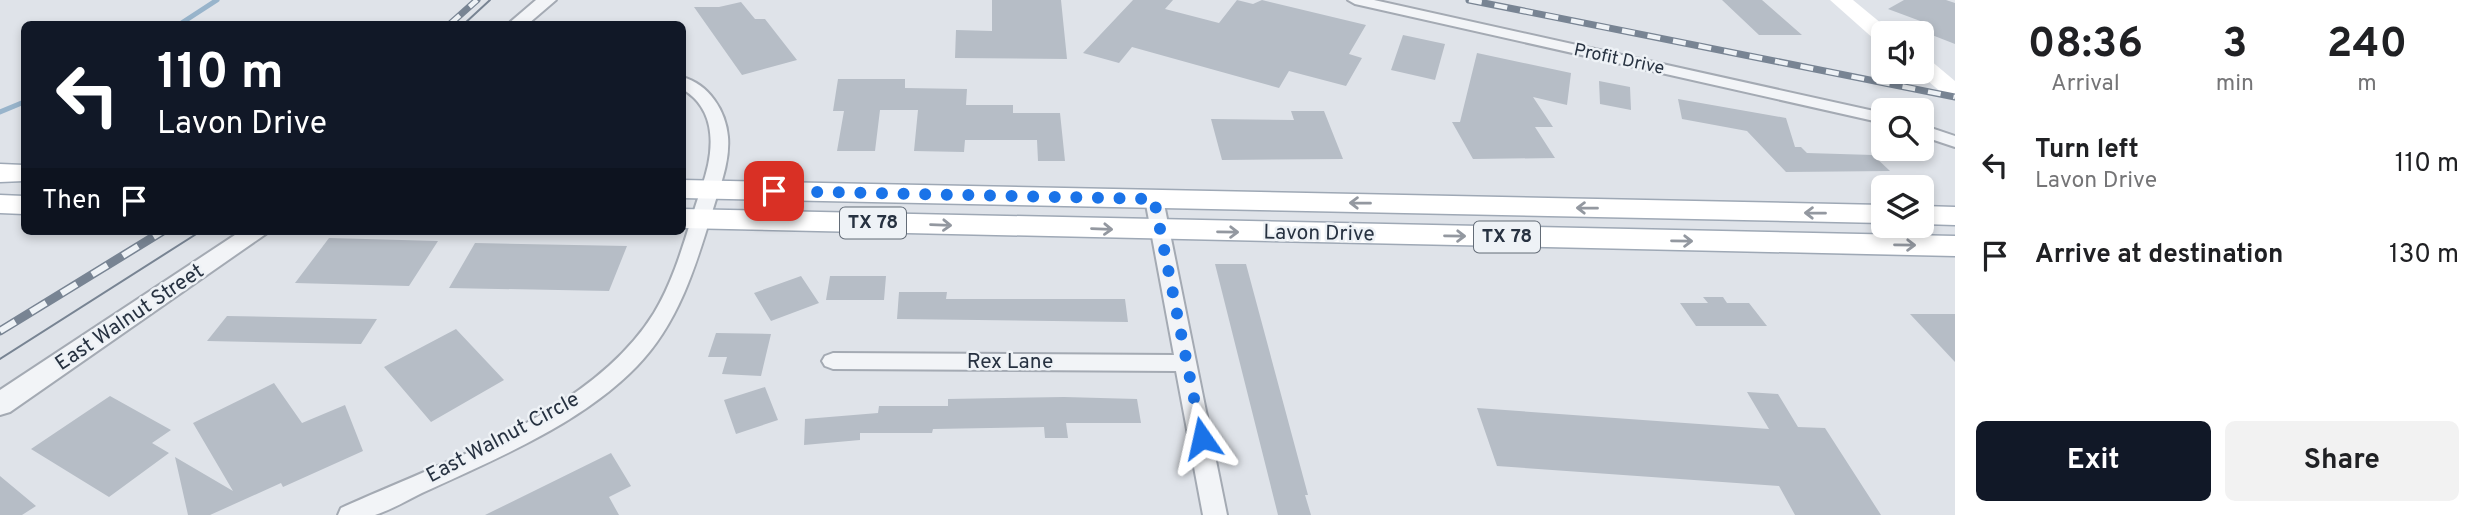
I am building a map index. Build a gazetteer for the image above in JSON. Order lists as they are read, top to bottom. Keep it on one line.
{"streets":{"main road":["TX 78","Lavon Drive"],"street":["Profit Drive","East Walnut Street","Rex Lane","East Walnut Circle"]},"crossings":[["Lavon Drive","East Walnut Circle"]],"page":{"eta":["08:36","Arrival","3","min","240","m"],"turn":["110 m","Lavon Drive"],"list":[{"name":"Turn left","note":"Lavon Drive","value":"110 m"},{"name":"Arrive at destination","value":"130 m"}],"then":"Then","buttons":["Exit","Share"]}}
